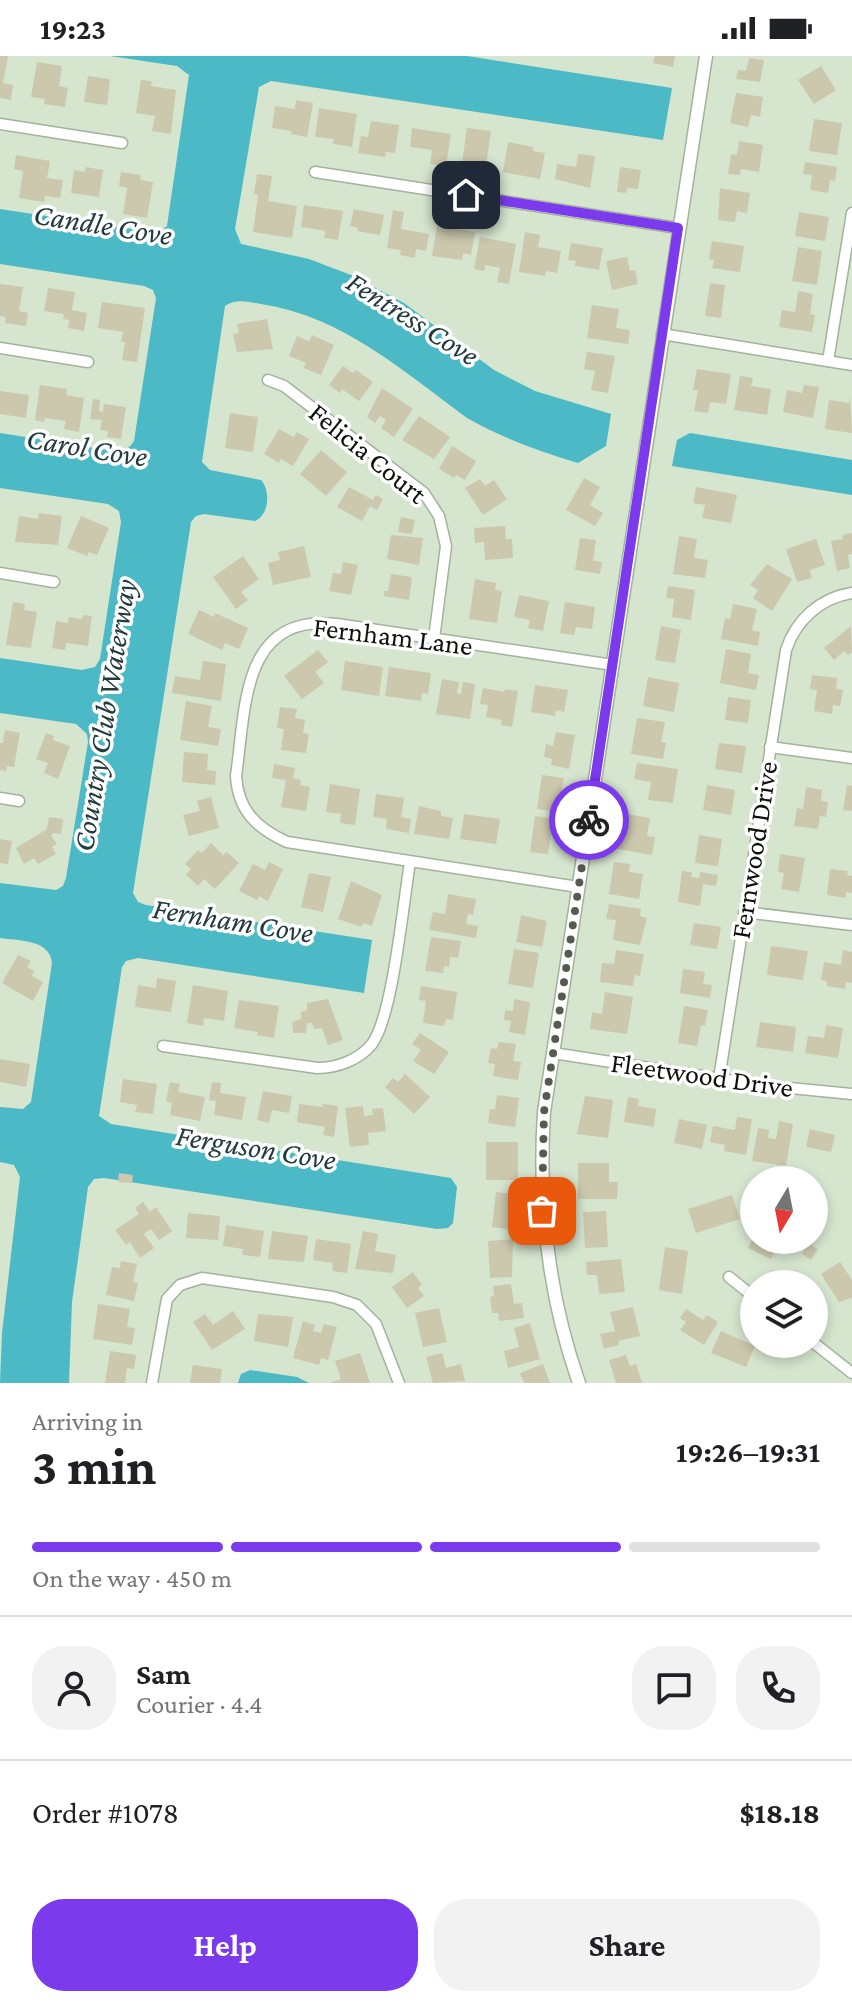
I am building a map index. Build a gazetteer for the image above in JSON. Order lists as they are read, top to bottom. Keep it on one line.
{"streets":{"street":["Felicia Court","Fernham Lane","Fernwood Drive","Fleetwood Drive"]},"crossings":[["Felicia Court","Fernham Lane"],["Fernwood Drive","Fleetwood Drive"]],"water":["Candle Cove","Fentress Cove","Carol Cove","Country Club Waterway","Fernham Cove","Ferguson Cove"],"north":"bottom","page":{"status":"19:23","heading":["3 min","Arriving in","19:26–19:31"],"panel":["Sam","Courier · 4.4","Order #1078","$18.18"],"bar":"On the way · 450 m","buttons":["Help","Share"]}}
